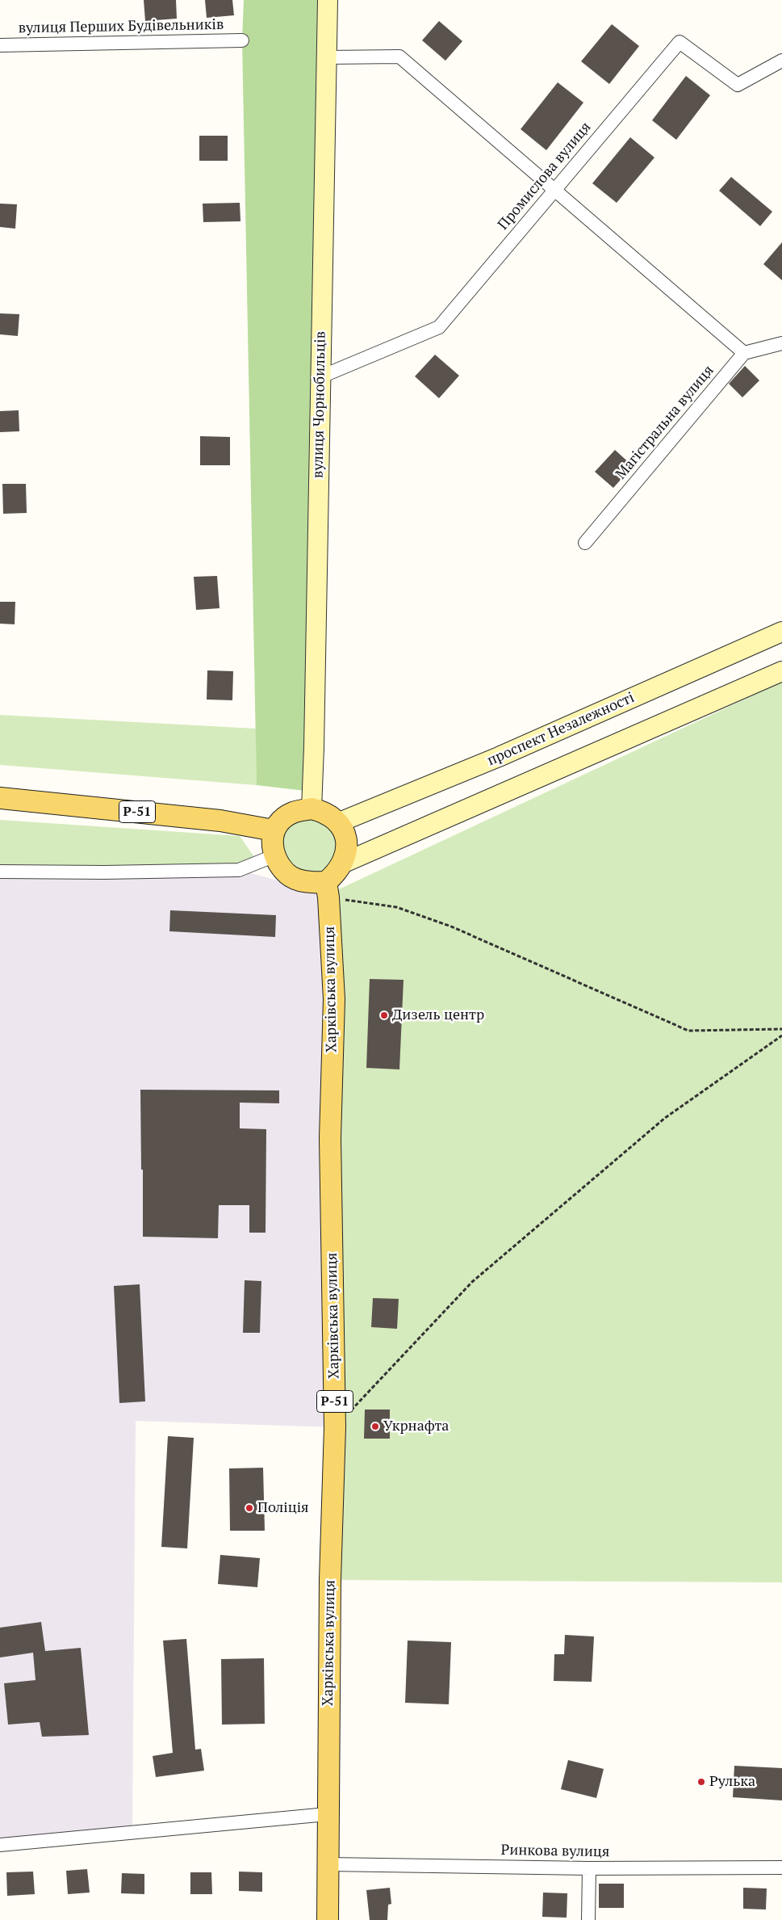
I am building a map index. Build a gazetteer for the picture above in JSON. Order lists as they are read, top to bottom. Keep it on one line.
{"streets":{"main road":["Р-51","Харківська вулиця"],"street":["вулиця Перших Будівельників","Промислова вулиця","вулиця Чорнобильців","Магістральна вулиця","проспект Незалежності","Ринкова вулиця"]},"crossings":[["Промислова вулиця","вулиця Чорнобильців"],["вулиця Чорнобильців","проспект Незалежності"],["вулиця Чорнобильців","Р-51"],["вулиця Чорнобильців","Харківська вулиця"],["проспект Незалежності","Р-51"],["проспект Незалежності","Харківська вулиця"],["Р-51","Харківська вулиця"],["Харківська вулиця","Ринкова вулиця"]],"places":["Дизель центр","Укрнафта","Поліція","Рулька"]}
